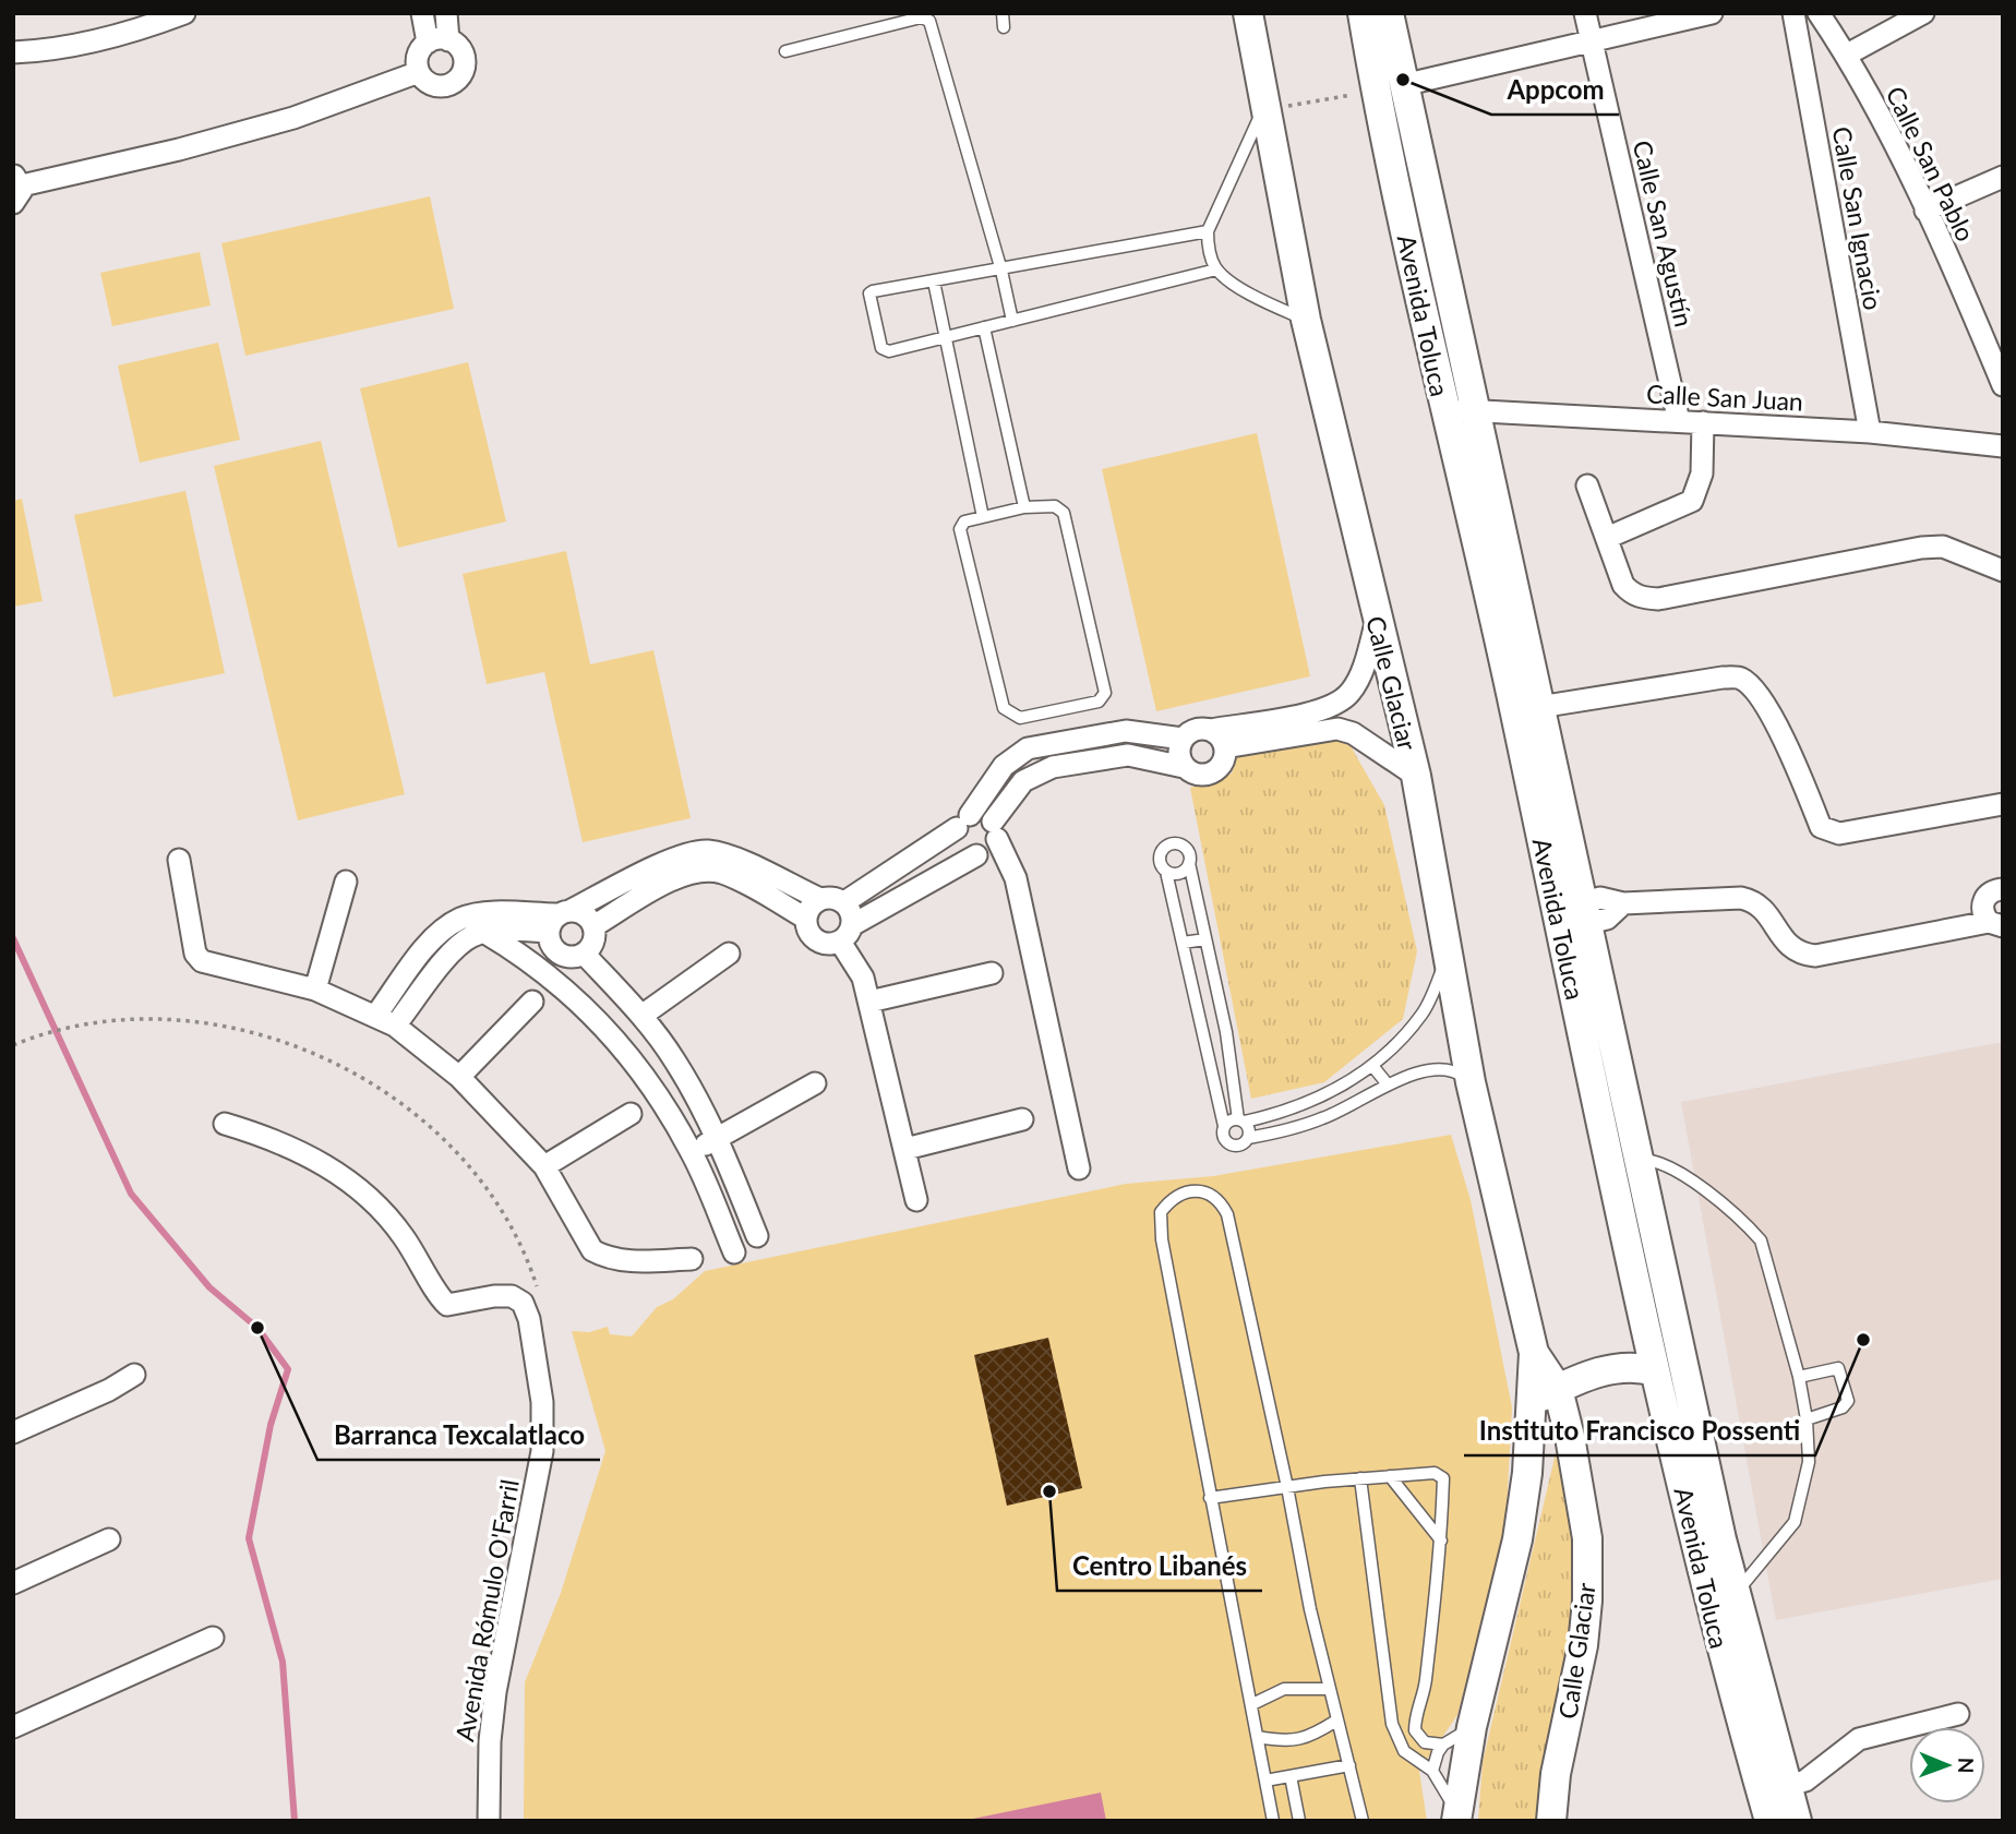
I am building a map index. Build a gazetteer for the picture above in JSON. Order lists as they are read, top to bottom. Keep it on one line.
{"streets":{"street":["Calle San Pablo","Calle San Ignacio","Calle San Agustín","Avenida Toluca","Calle San Juan","Calle Glaciar","Avenida Rómulo O'Farril"]},"crossings":[["Calle San Ignacio","Calle San Juan"],["Calle San Agustín","Calle San Juan"],["Avenida Toluca","Calle San Juan"]],"places":["Appcom","Barranca Texcalatlaco","Instituto Francisco Possenti","Centro Libanés"],"north":"right"}
